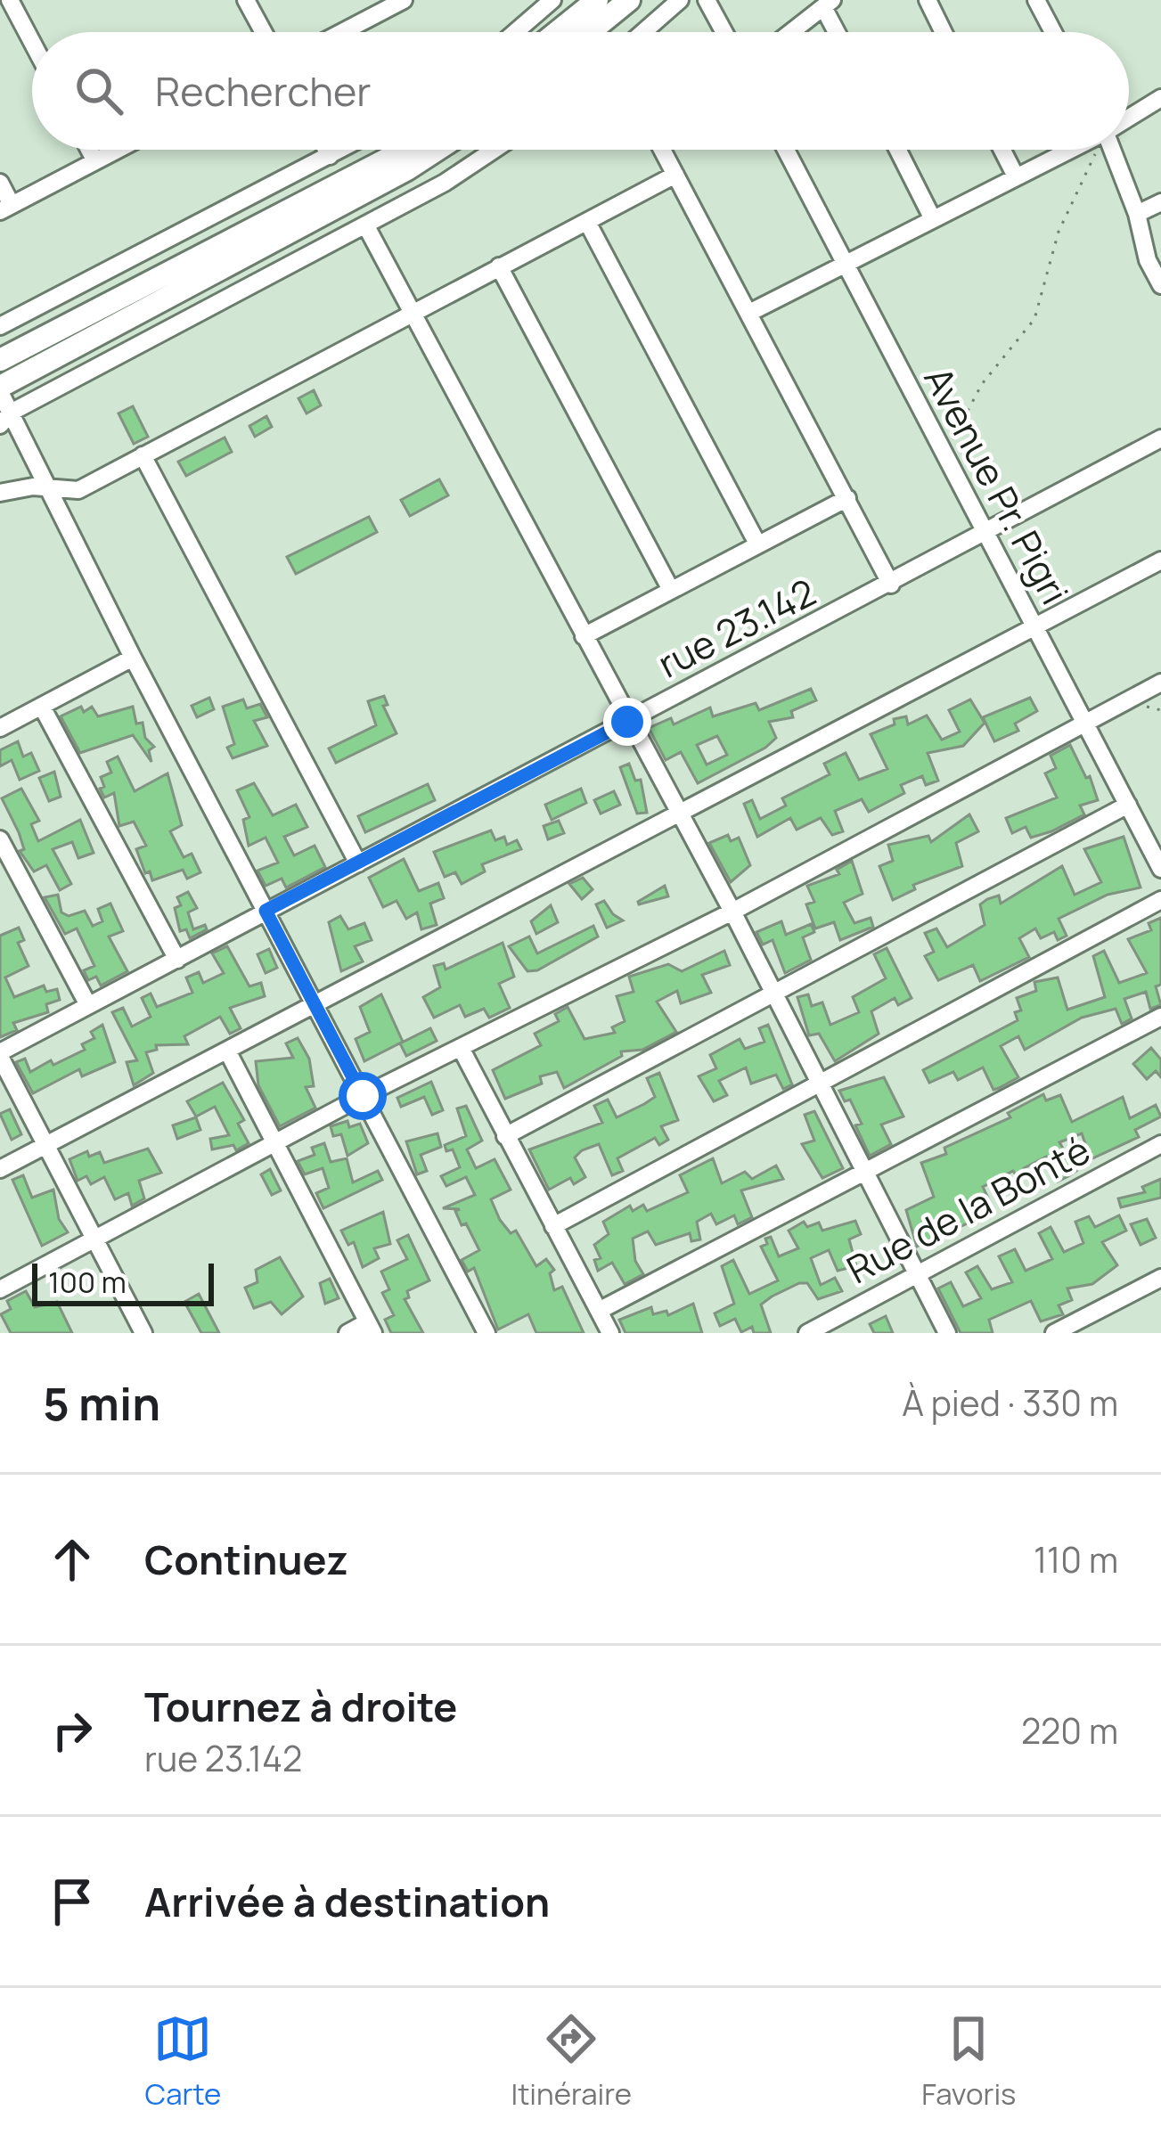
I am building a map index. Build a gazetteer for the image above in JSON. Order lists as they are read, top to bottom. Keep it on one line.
{"streets":{"street":["Avenue Pr. Pigri","rue 23.142","Rue de la Bonté"]},"crossings":[["Avenue Pr. Pigri","rue 23.142"]],"scale_bar":"100 m","page":{"search":"Rechercher","scale":"100 m","heading":["5 min","À pied · 330 m"],"list":[["Continuez","110 m"],["Tournez à droite","rue 23.142","220 m"],"Arrivée à destination"],"nav":["Carte","Itinéraire","Favoris"]}}
